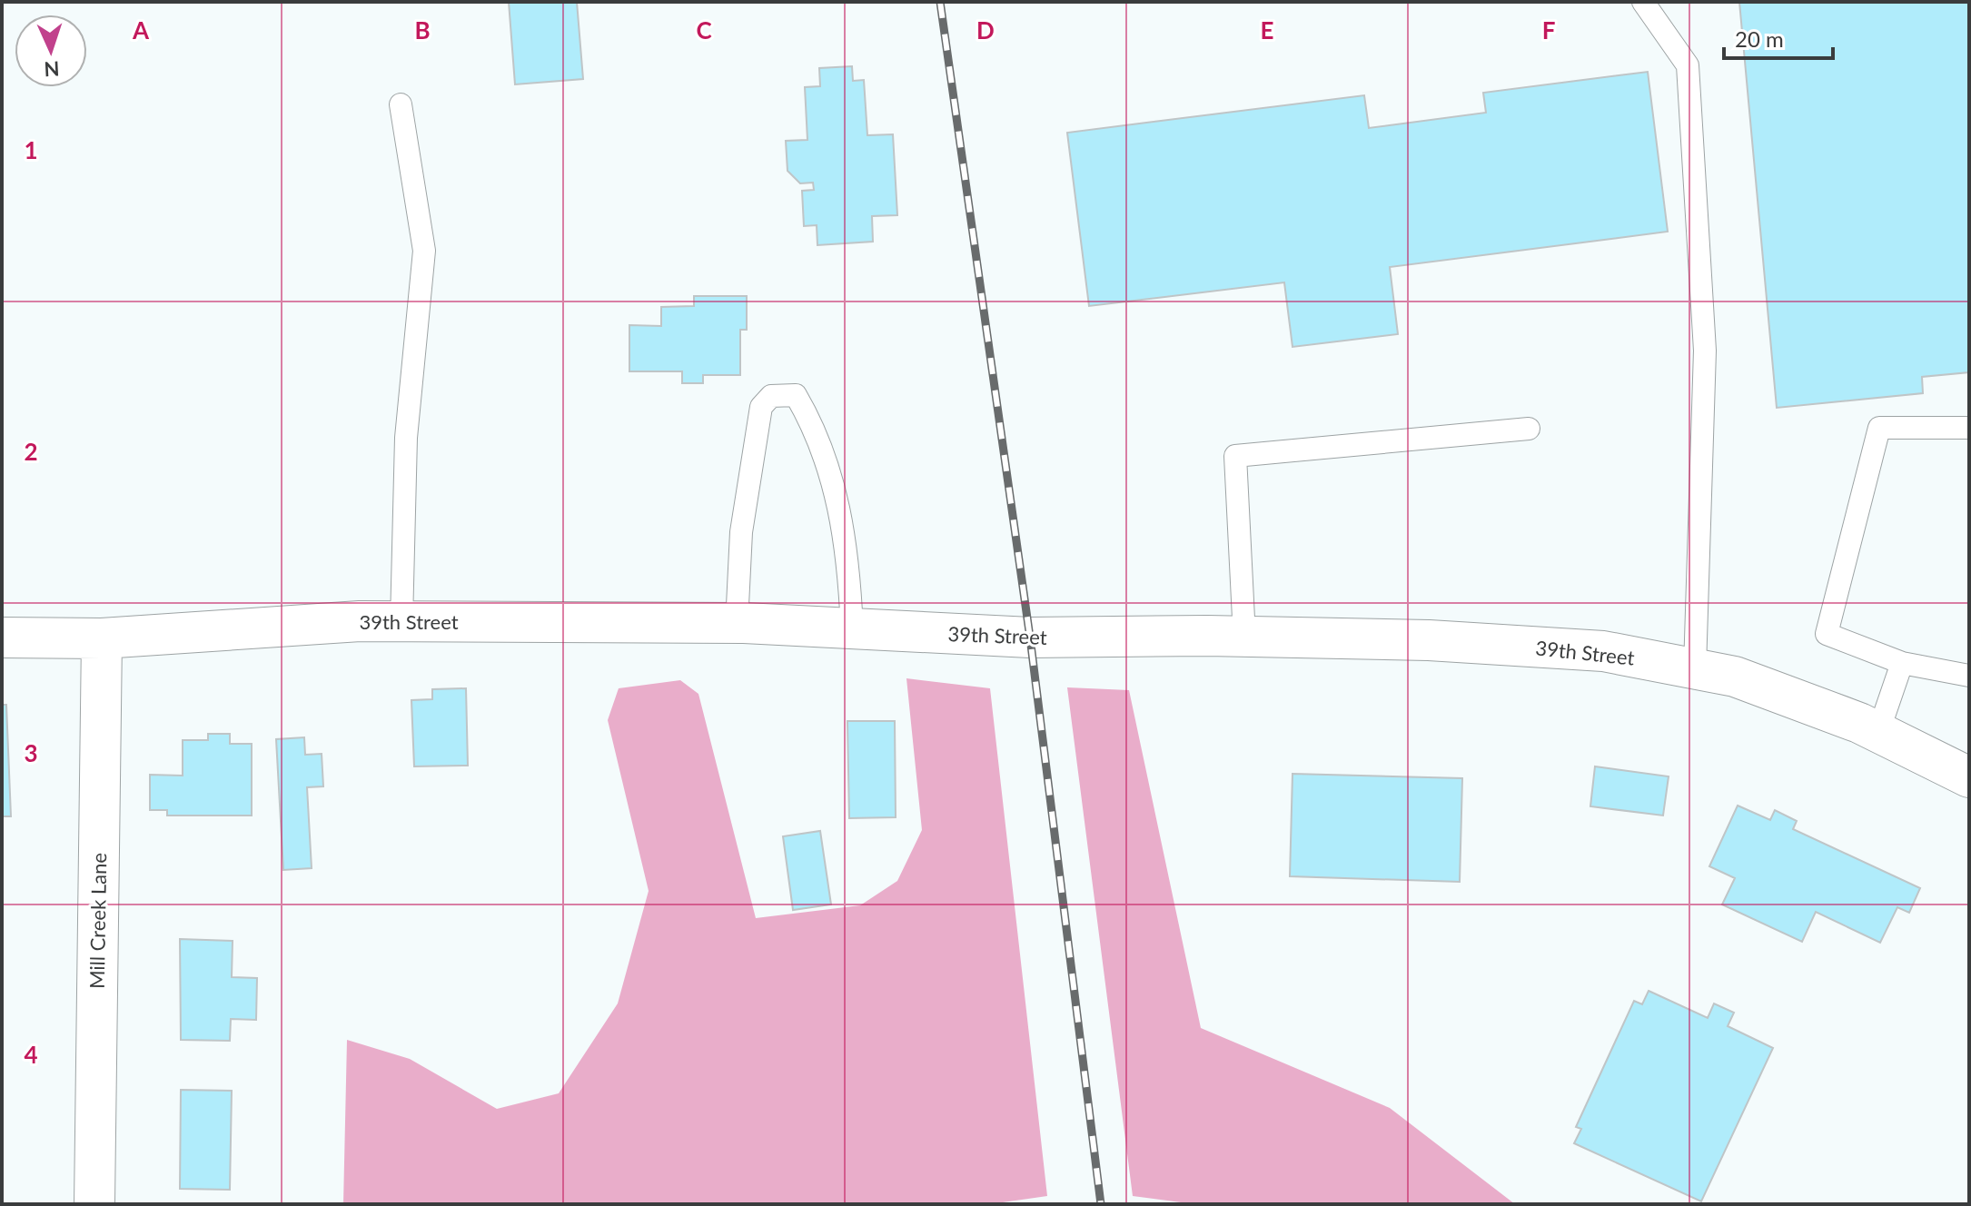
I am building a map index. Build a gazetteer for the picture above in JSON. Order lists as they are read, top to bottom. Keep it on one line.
{"streets":{"street":["39th Street","Mill Creek Lane"]},"crossings":[["39th Street","Mill Creek Lane"]],"scale_bar":"20 m","north":"bottom","grid":{"columns":["A","B","C","D","E","F"],"rows":["1","2","3","4"]}}
